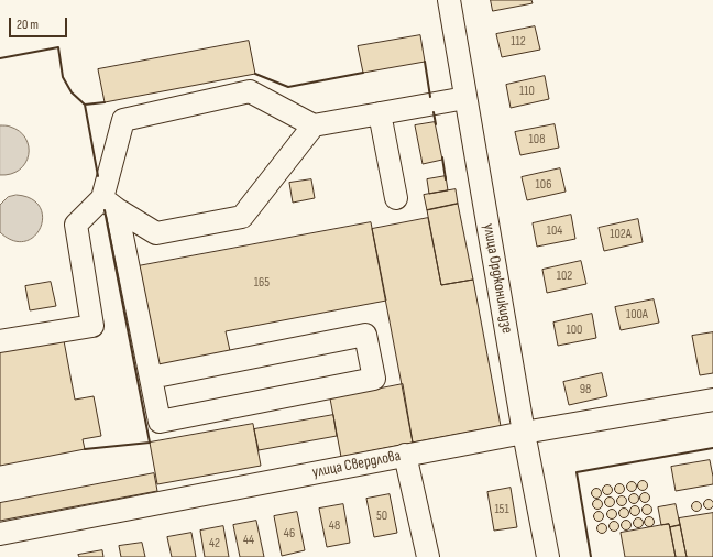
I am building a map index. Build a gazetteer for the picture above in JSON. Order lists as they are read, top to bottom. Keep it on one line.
{"streets":{"street":["улица Орджоникидзе","улица Свердлова"]},"crossings":[["улица Орджоникидзе","улица Свердлова"]],"house_numbers":["112","110","108","106","104","102А","102","165","100А","100","98","151","50","48","46","44","42"],"scale_bar":"20 m"}
